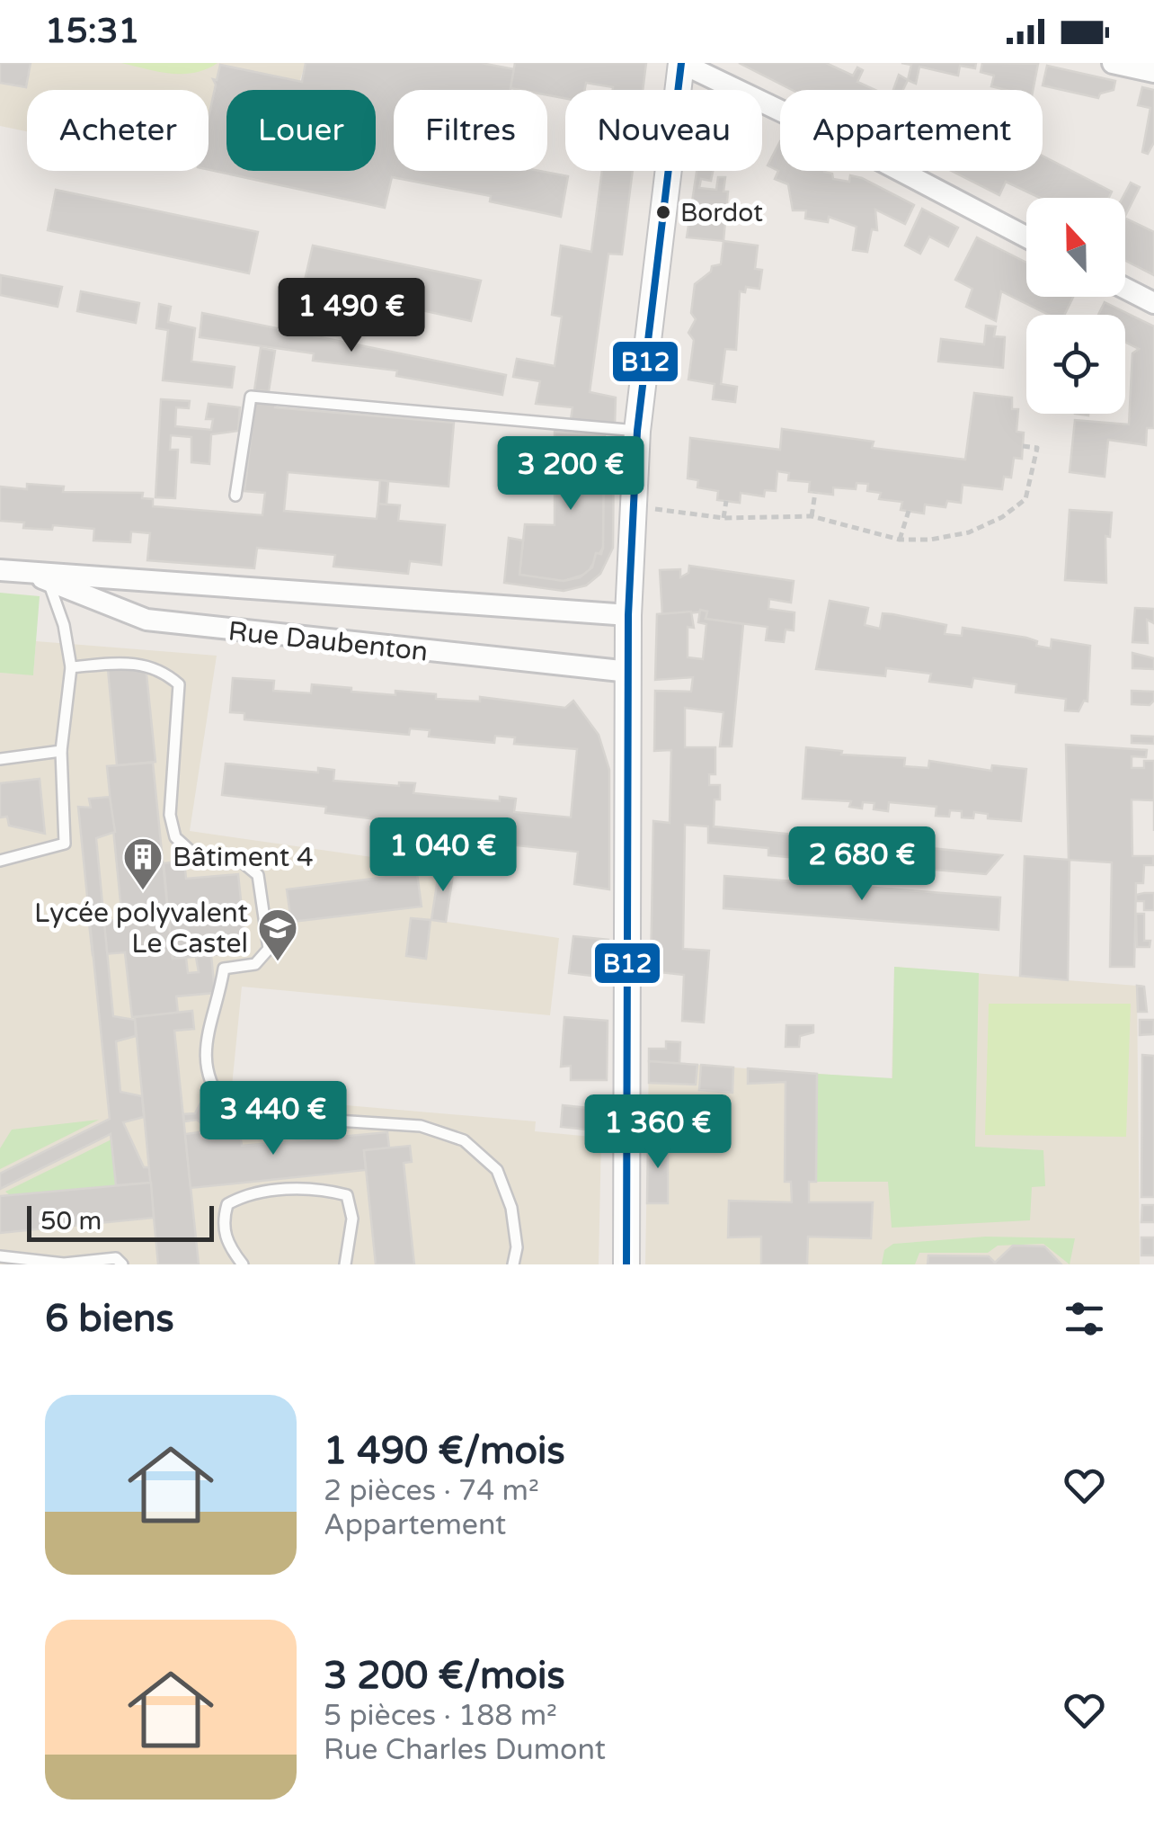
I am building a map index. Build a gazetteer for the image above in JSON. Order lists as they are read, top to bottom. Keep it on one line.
{"streets":{"street":["Rue Daubenton"]},"places":{"other":["Bordot"],"building":["Bâtiment 4"],"school or university":["Lycée polyvalent Le Castel"]},"lines":["transit line B12"],"scale_bar":"50 m","north":"top","page":{"status":"15:31","chip":["Acheter","Louer","Filtres","Nouveau","Appartement"],"price":["1 490 €","3 200 €","1 040 €","2 680 €","3 440 €","1 360 €"],"scale":"50 m","heading":"6 biens","list":[{"name":"1 490 €/mois","note":"2 pièces · 74 m² · Appartement"},{"name":"3 200 €/mois","note":"5 pièces · 188 m² · Rue Charles Dumont"}]}}
